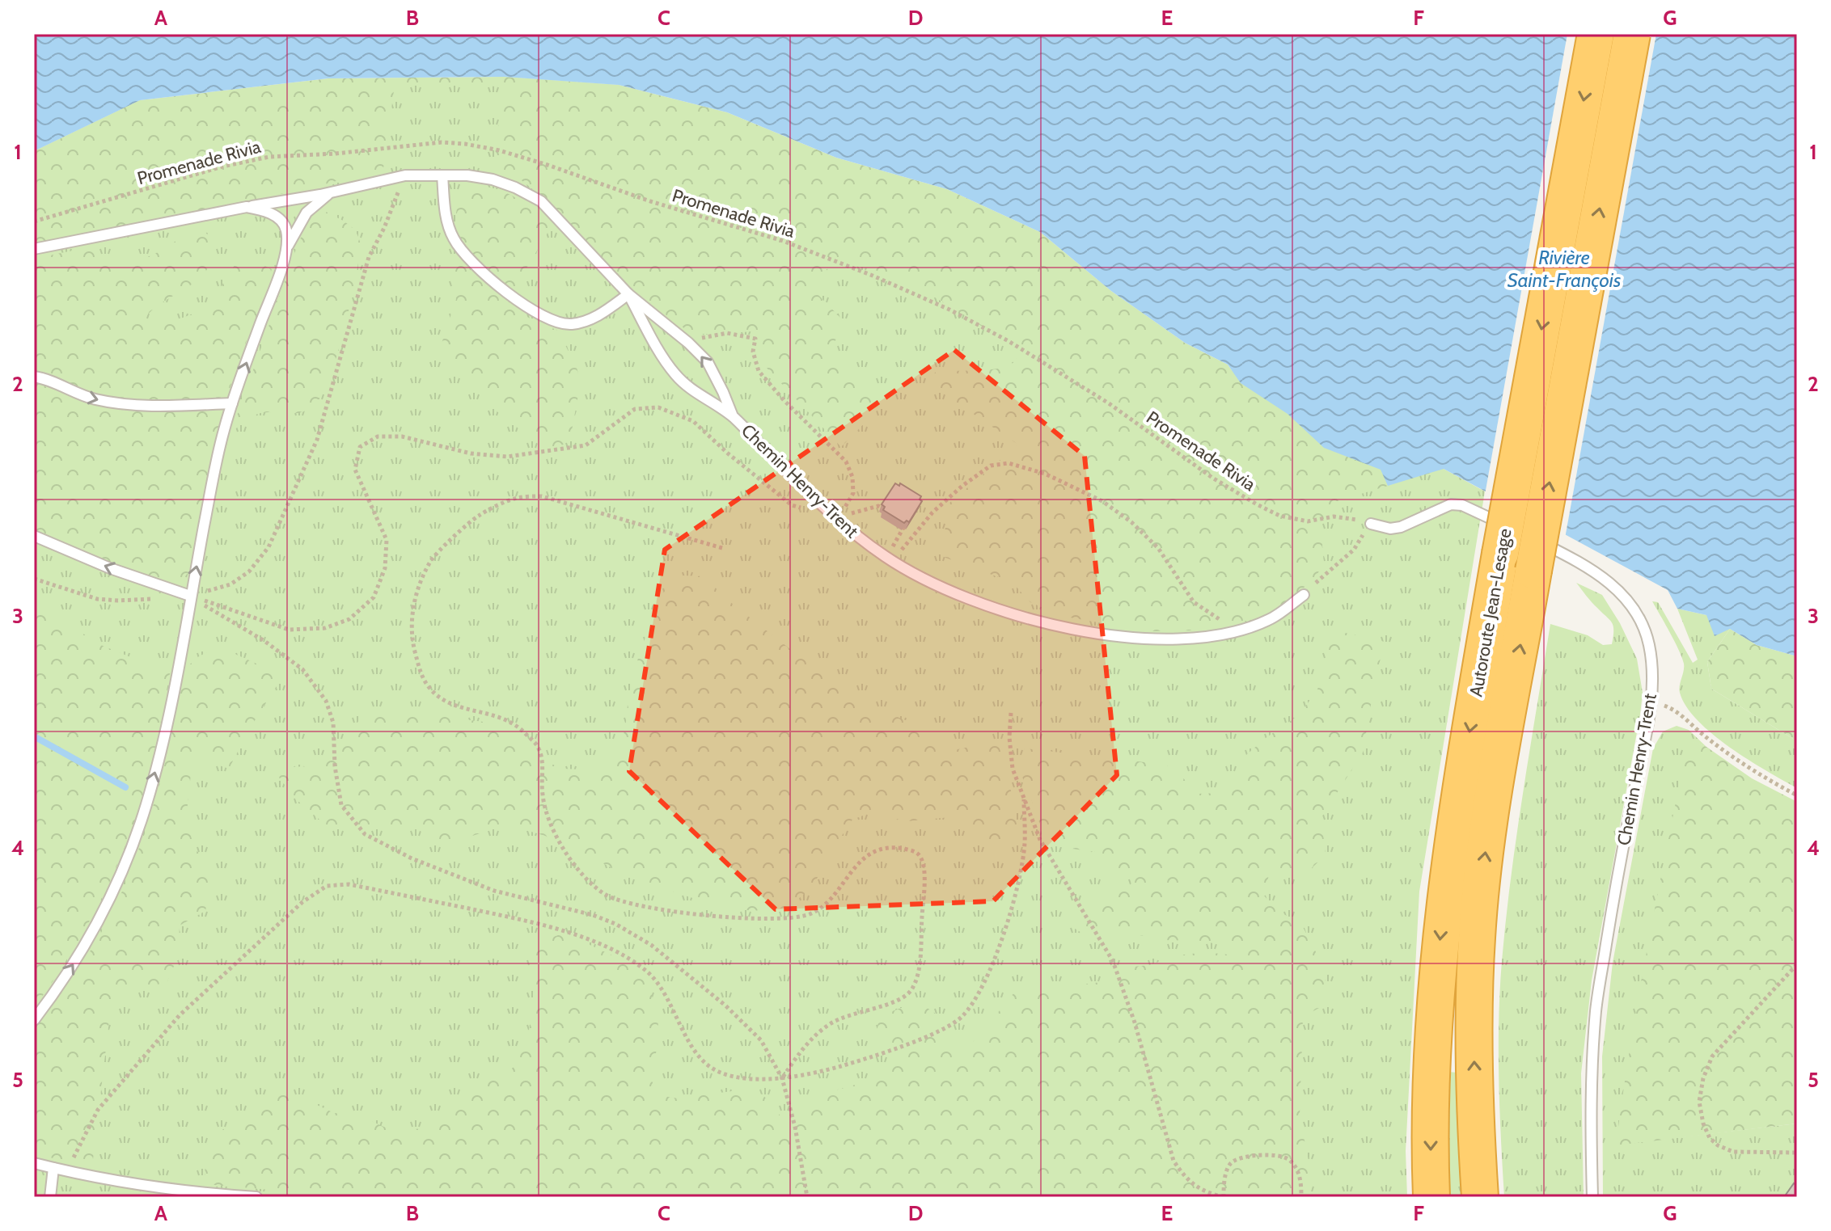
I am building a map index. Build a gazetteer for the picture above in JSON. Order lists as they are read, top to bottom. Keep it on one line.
{"streets":{"highway":["Autoroute Jean-Lesage"],"lane":["Chemin Henry-Trent"],"path":["Promenade Rivia"]},"crossings":[["Promenade Rivia","Chemin Henry-Trent"],["Chemin Henry-Trent","Autoroute Jean-Lesage"]],"water":["Rivière Saint-François"],"grid":{"columns":["A","B","C","D","E","F","G"],"rows":["1","2","3","4","5"]}}
